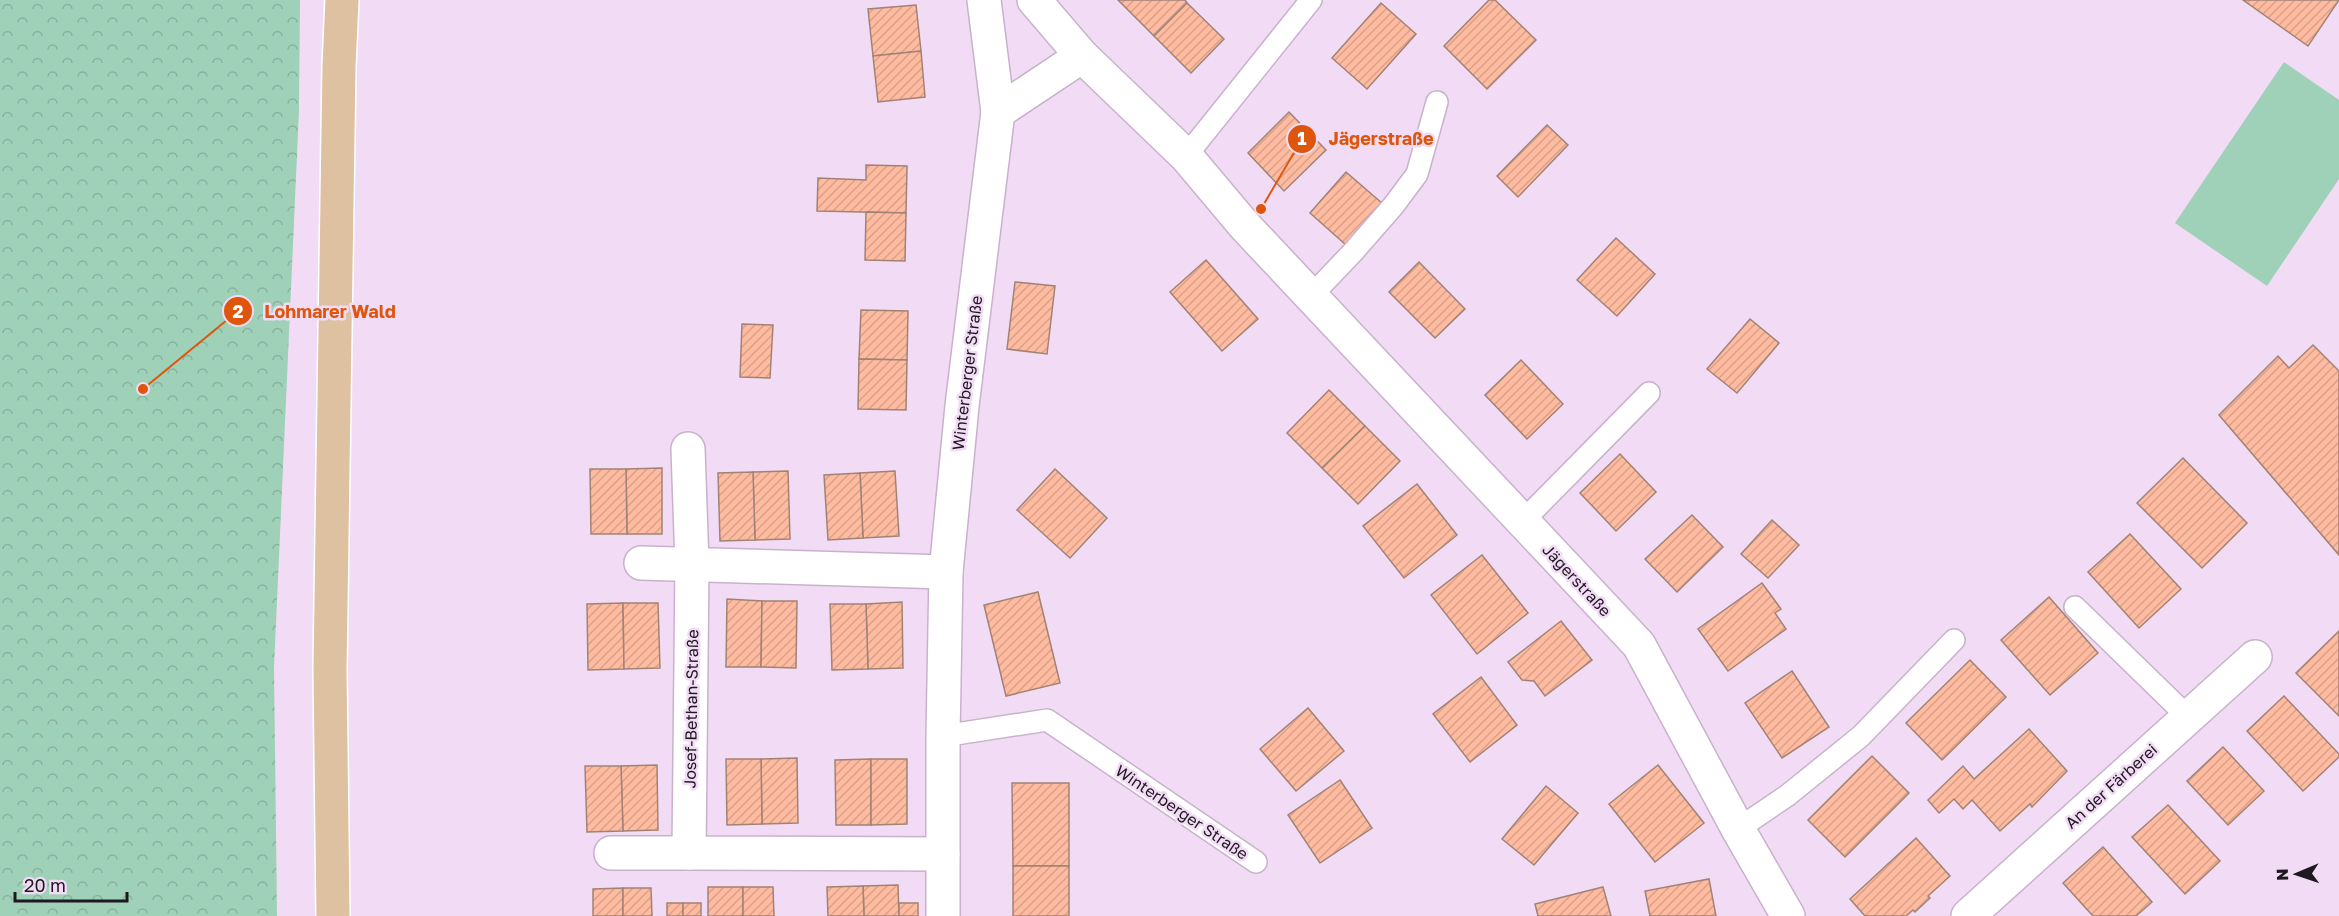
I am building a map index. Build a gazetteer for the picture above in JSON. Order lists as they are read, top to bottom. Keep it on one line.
{"streets":{"street":["Winterberger Straße","Jägerstraße","Josef-Bethan-Straße","An der Färberei"]},"places":["Jägerstraße","Lohmarer Wald"],"scale_bar":"20 m","north":"left"}
